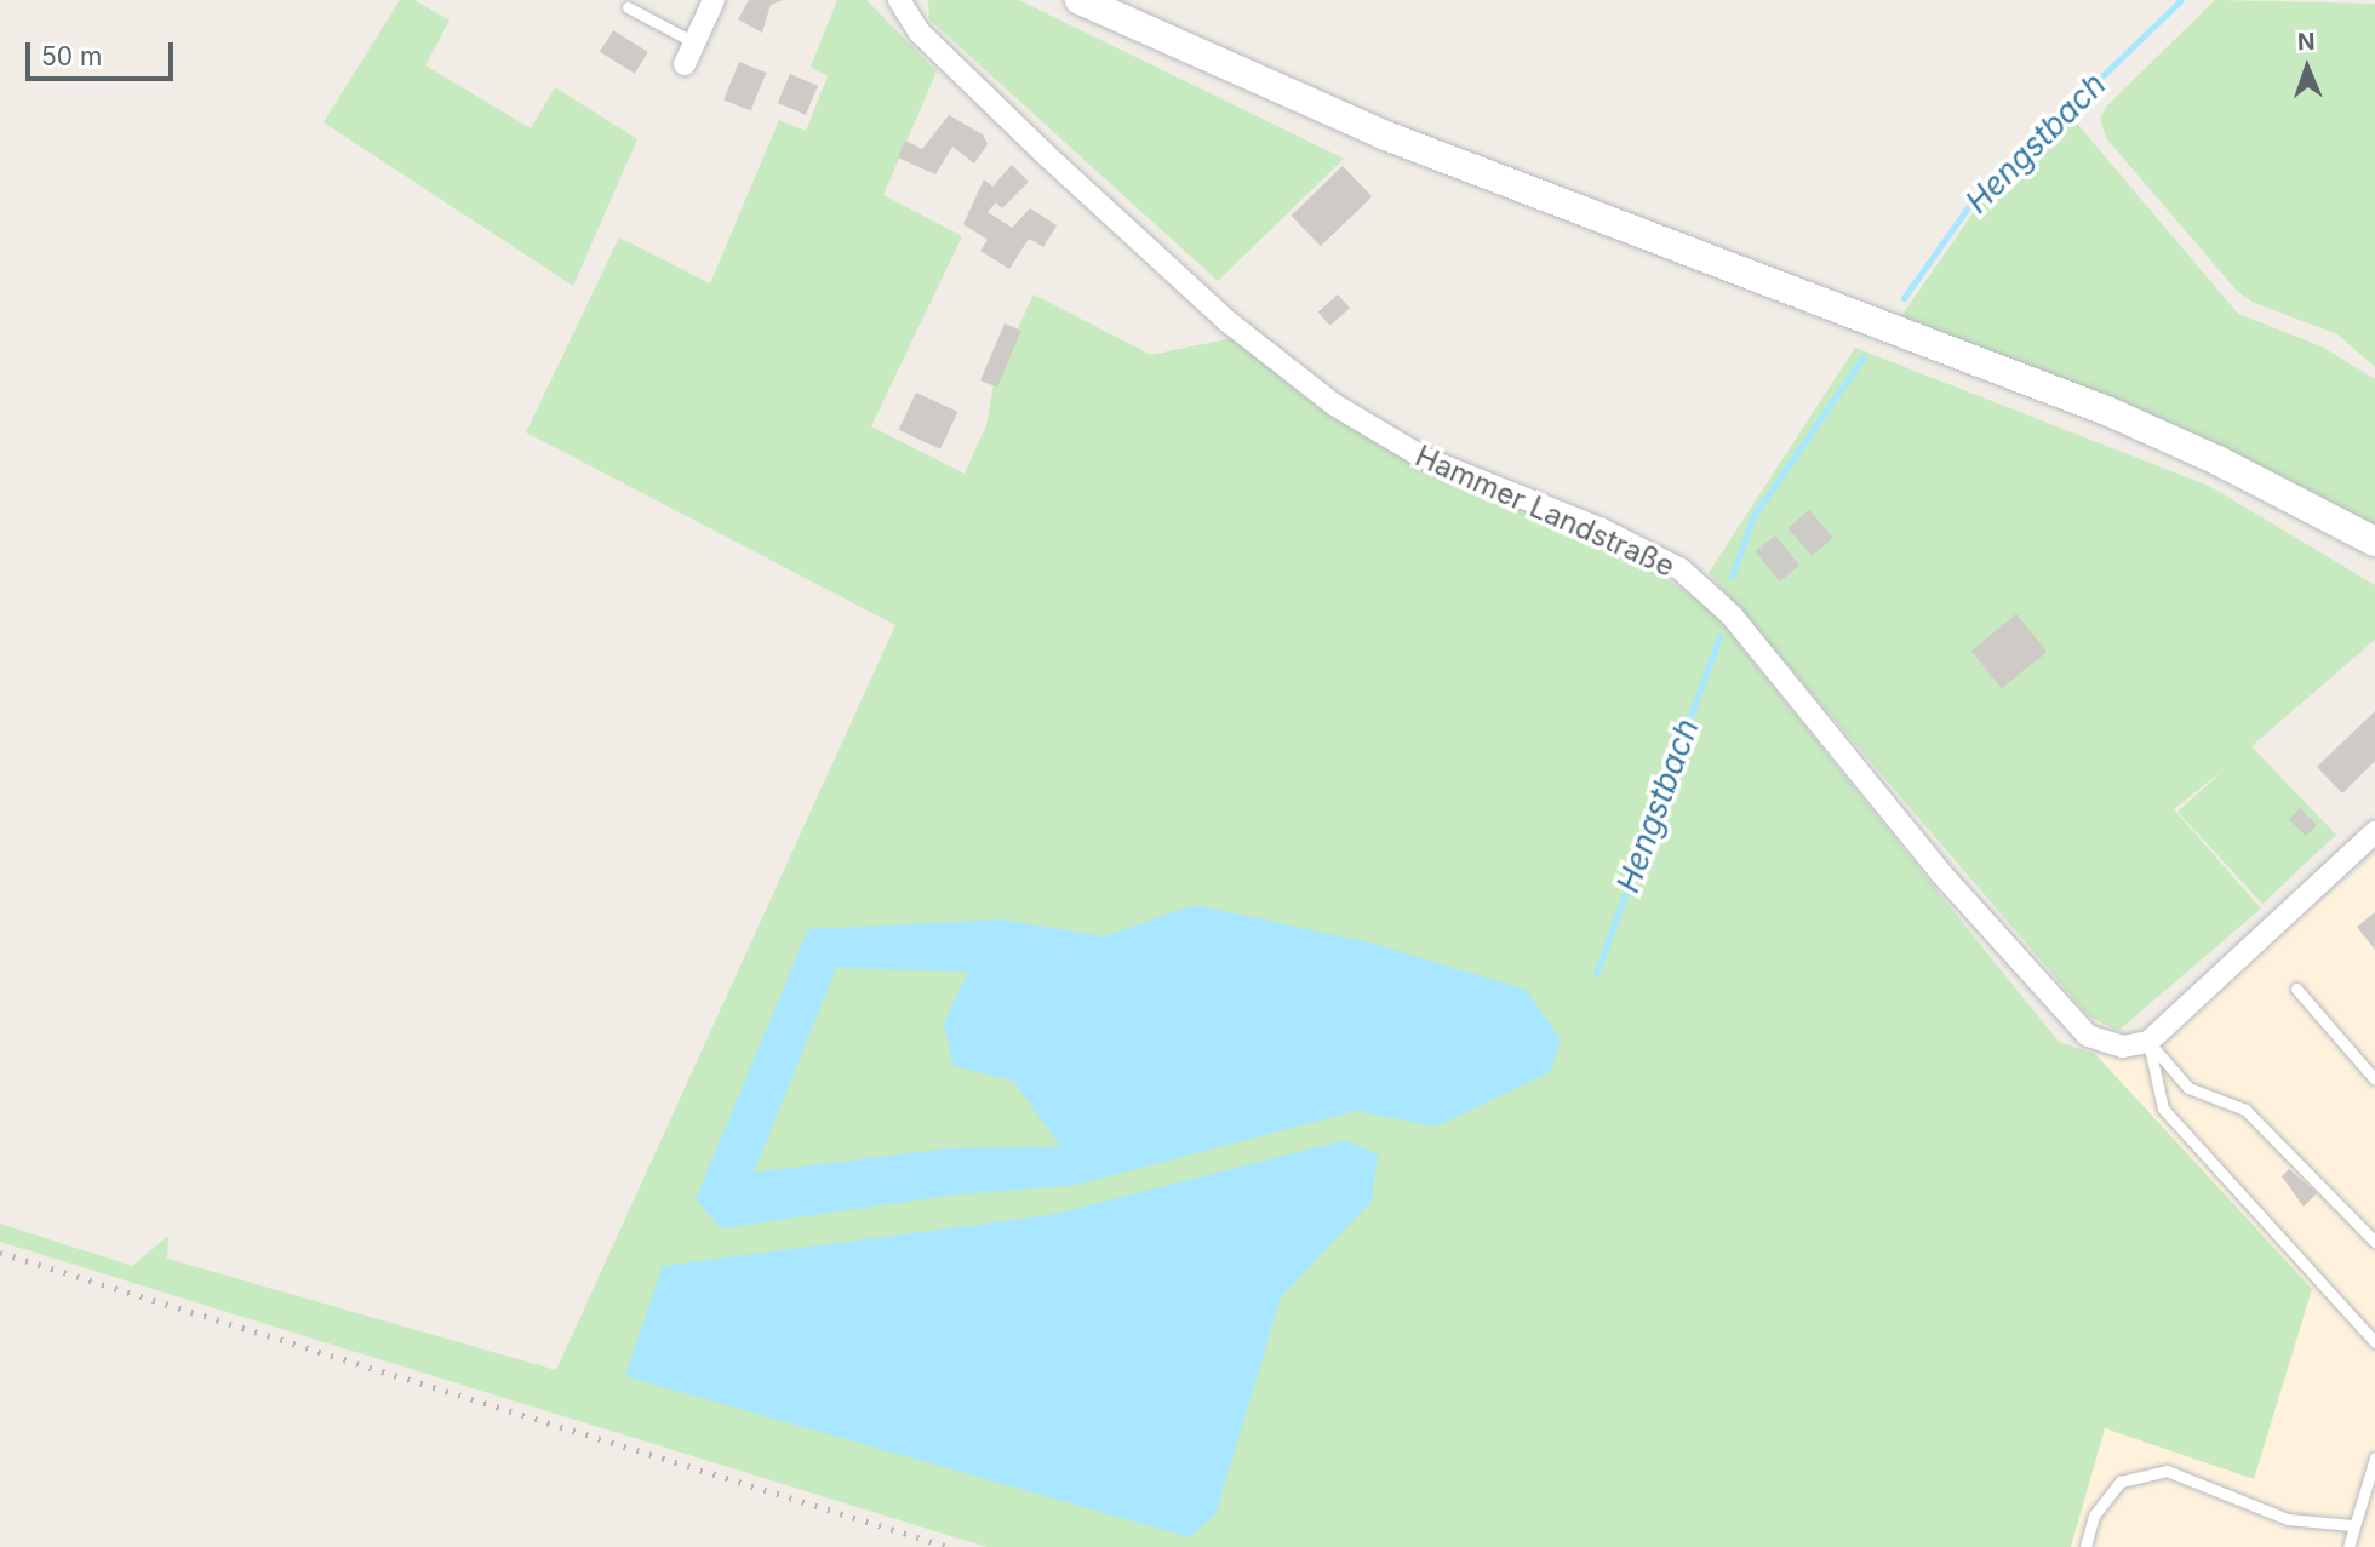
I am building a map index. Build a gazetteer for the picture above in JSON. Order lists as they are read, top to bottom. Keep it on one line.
{"streets":{"street":["Hammer Landstraße"]},"water":["Hengstbach"],"scale_bar":"50 m","north":"top"}
